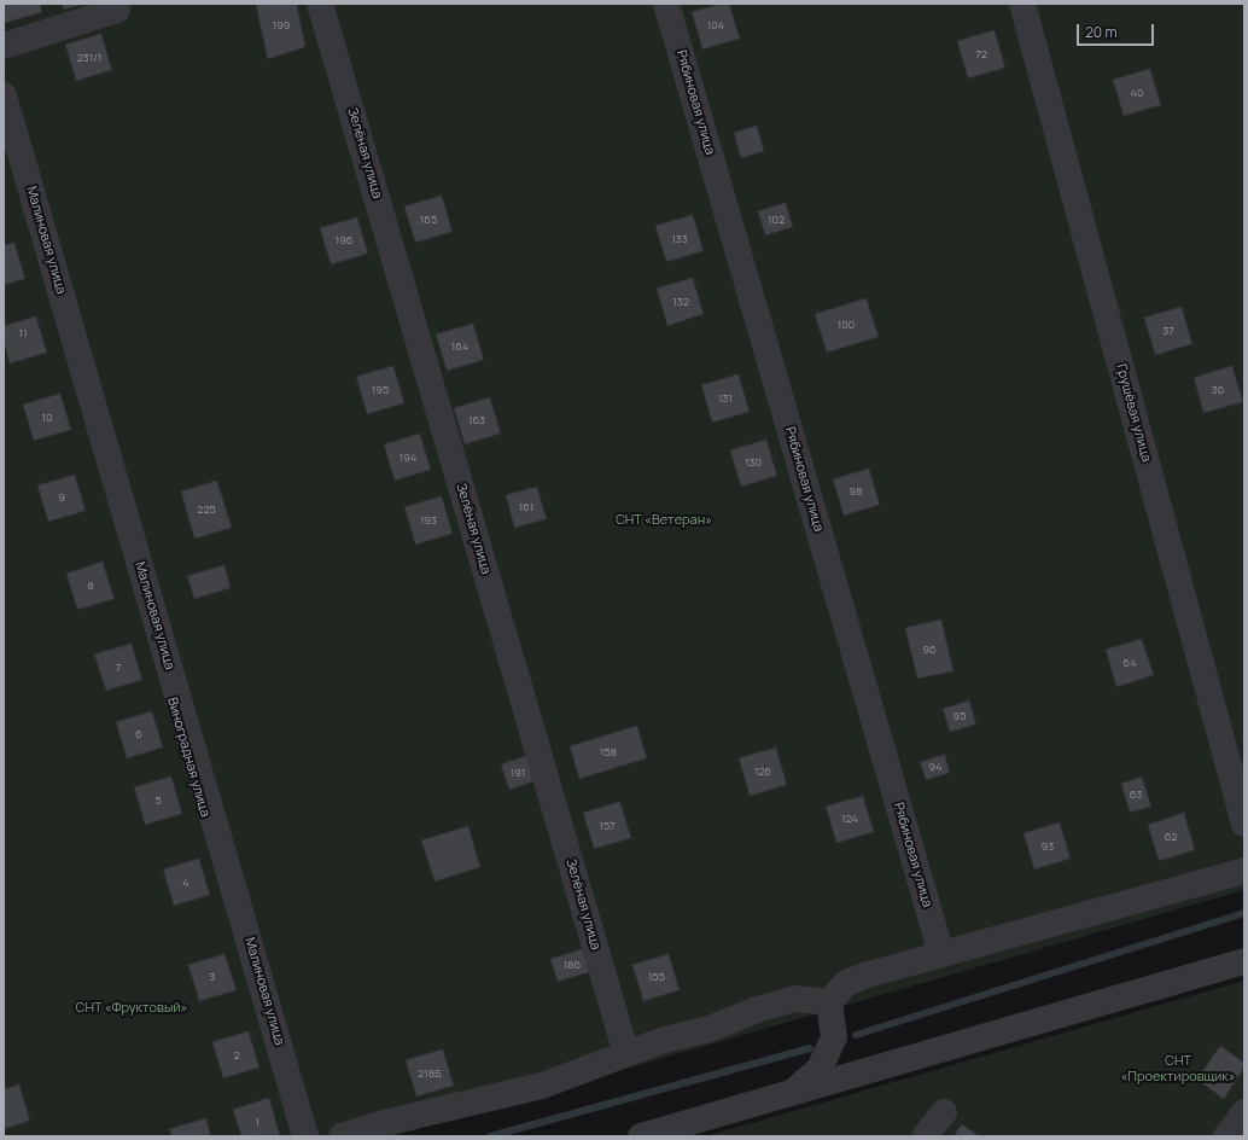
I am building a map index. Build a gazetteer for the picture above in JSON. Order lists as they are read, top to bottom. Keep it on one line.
{"streets":{"street":["Рябиновая улица","Зелёная улица","Малиновая улица","Грушёвая улица","Виноградная улица"]},"parks":["СНТ «Ветеран»","СНТ «Фруктовый»","СНТ «Проектировщик»"],"house_numbers":["199","104","72","231/1","40","165","102","133","196","132","100","37","11","164","195","36","131","10","163","194","130","98","9","161","225","193","8","96","64","7","95","6","158","94","126","191","63","5","124","157","62","93","4","186","3","155","2","218Б","1"],"scale_bar":"20 m"}
